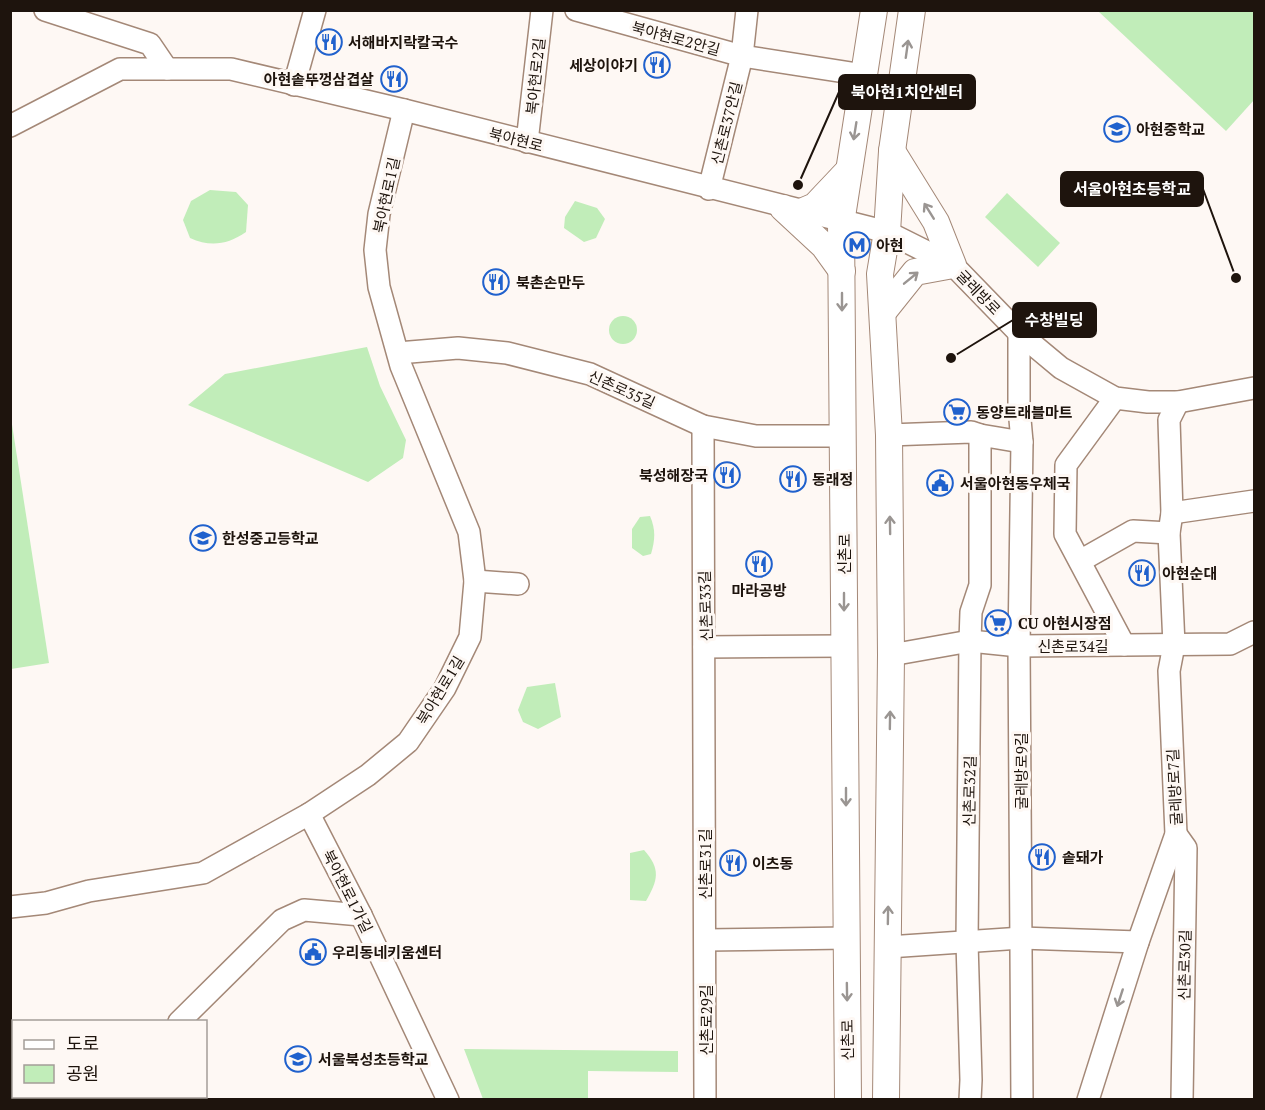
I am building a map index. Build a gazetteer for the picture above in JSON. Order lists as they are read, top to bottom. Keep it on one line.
{"streets":{"main road":["신촌로"],"street":["북아현로2안길","북아현로2길","신촌로37안길","북아현로","북아현로1길","굴레방로","신촌로35길","신촌로33길","신촌로34길","굴레방로9길","굴레방로7길","신촌로32길","신촌로31길","북아현로1가길","신촌로30길","신촌로29길"]},"crossings":[["북아현로2안길","신촌로37안길"],["북아현로2안길","신촌로"],["북아현로2길","북아현로"],["신촌로37안길","북아현로"],["북아현로","북아현로1길"],["북아현로","굴레방로"],["북아현로","신촌로"],["북아현로1길","신촌로35길"],["북아현로1길","북아현로1가길"],["굴레방로","신촌로"],["굴레방로","굴레방로9길"],["굴레방로","굴레방로7길"],["신촌로35길","신촌로"],["신촌로35길","신촌로33길"],["신촌로","신촌로33길"],["신촌로33길","신촌로31길"],["신촌로34길","굴레방로9길"],["신촌로34길","굴레방로7길"],["신촌로34길","신촌로32길"],["굴레방로7길","신촌로30길"],["신촌로31길","신촌로29길"]],"places":{"restaurant":["서해바지락칼국수","세상이야기","아현솥뚜껑삼겹살","북촌손만두","북성해장국","동래정","마라공방","아현순대","솥돼가","이츠동"],"school or university":["아현중학교","한성중고등학교","서울북성초등학교"],"other":["북아현1치안센터","서울아현초등학교","수창빌딩"],"metro station":["아현"],"supermarket":["동양트래블마트","CU 아현시장점"],"public building":["서울아현동우체국","우리동네키움센터"]},"legend":["도로","공원"]}
